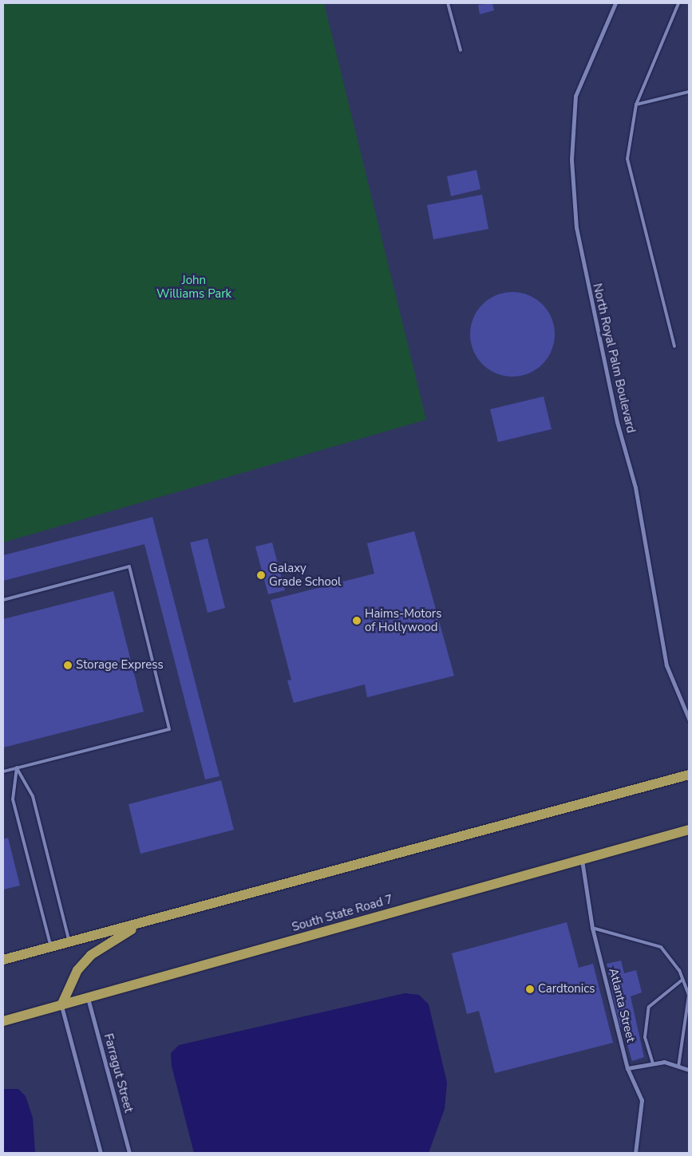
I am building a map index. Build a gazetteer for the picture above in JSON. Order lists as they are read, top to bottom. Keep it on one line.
{"streets":{"main road":["South State Road 7"],"street":["North Royal Palm Boulevard","Atlanta Street","Farragut Street"]},"crossings":[["South State Road 7","Atlanta Street"],["South State Road 7","Farragut Street"]],"parks":["John Williams Park"],"places":["Galaxy Grade School","Haims-Motors of Hollywood","Storage Express","Cardtonics"]}
